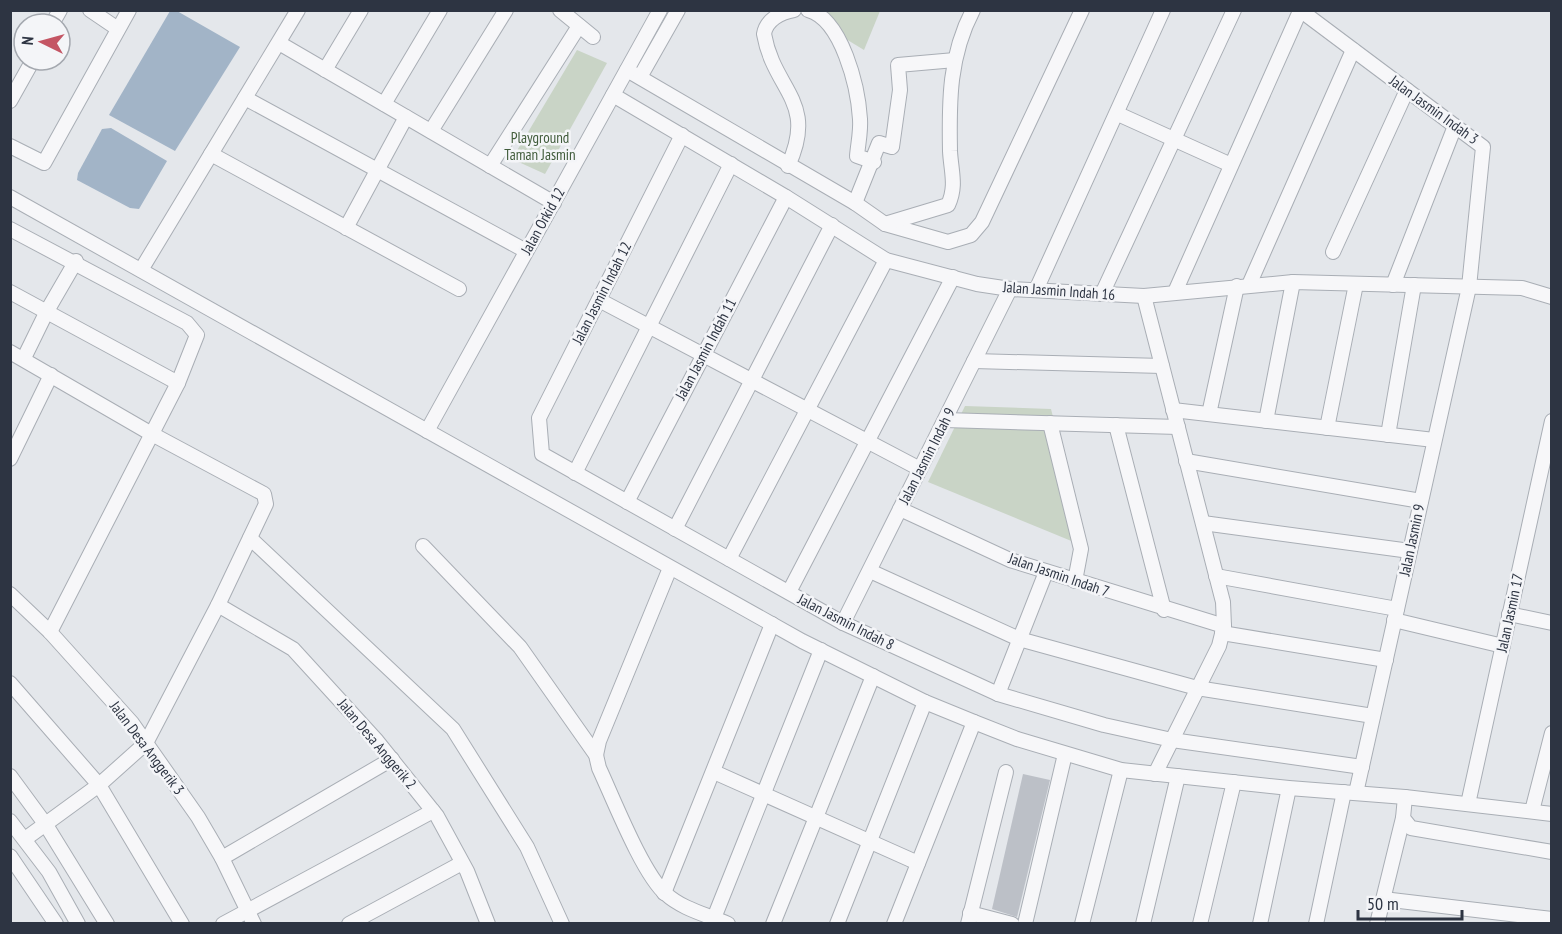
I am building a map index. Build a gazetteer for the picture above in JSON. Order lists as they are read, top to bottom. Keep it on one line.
{"streets":{"street":["Jalan Jasmin Indah 3","Jalan Orkid 12","Jalan Jasmin Indah 16","Jalan Jasmin Indah 12","Jalan Jasmin Indah 11","Jalan Jasmin Indah 9","Jalan Jasmin 9","Jalan Jasmin Indah 7","Jalan Jasmin 17","Jalan Jasmin Indah 8","Jalan Desa Anggerik 2","Jalan Desa Anggerik 3"]},"crossings":[["Jalan Jasmin Indah 3","Jalan Jasmin Indah 16"],["Jalan Jasmin Indah 3","Jalan Jasmin 9"],["Jalan Orkid 12","Jalan Jasmin Indah 16"],["Jalan Jasmin Indah 16","Jalan Jasmin Indah 12"],["Jalan Jasmin Indah 16","Jalan Jasmin Indah 11"],["Jalan Jasmin Indah 16","Jalan Jasmin Indah 9"],["Jalan Jasmin Indah 16","Jalan Jasmin 9"],["Jalan Jasmin Indah 12","Jalan Jasmin Indah 8"],["Jalan Jasmin Indah 11","Jalan Jasmin Indah 8"],["Jalan Jasmin Indah 9","Jalan Jasmin Indah 7"],["Jalan Jasmin Indah 9","Jalan Jasmin Indah 8"],["Jalan Jasmin 9","Jalan Jasmin Indah 7"],["Jalan Jasmin 9","Jalan Jasmin Indah 8"]],"parks":["Playground Taman Jasmin"],"scale_bar":"50 m","north":"left"}
